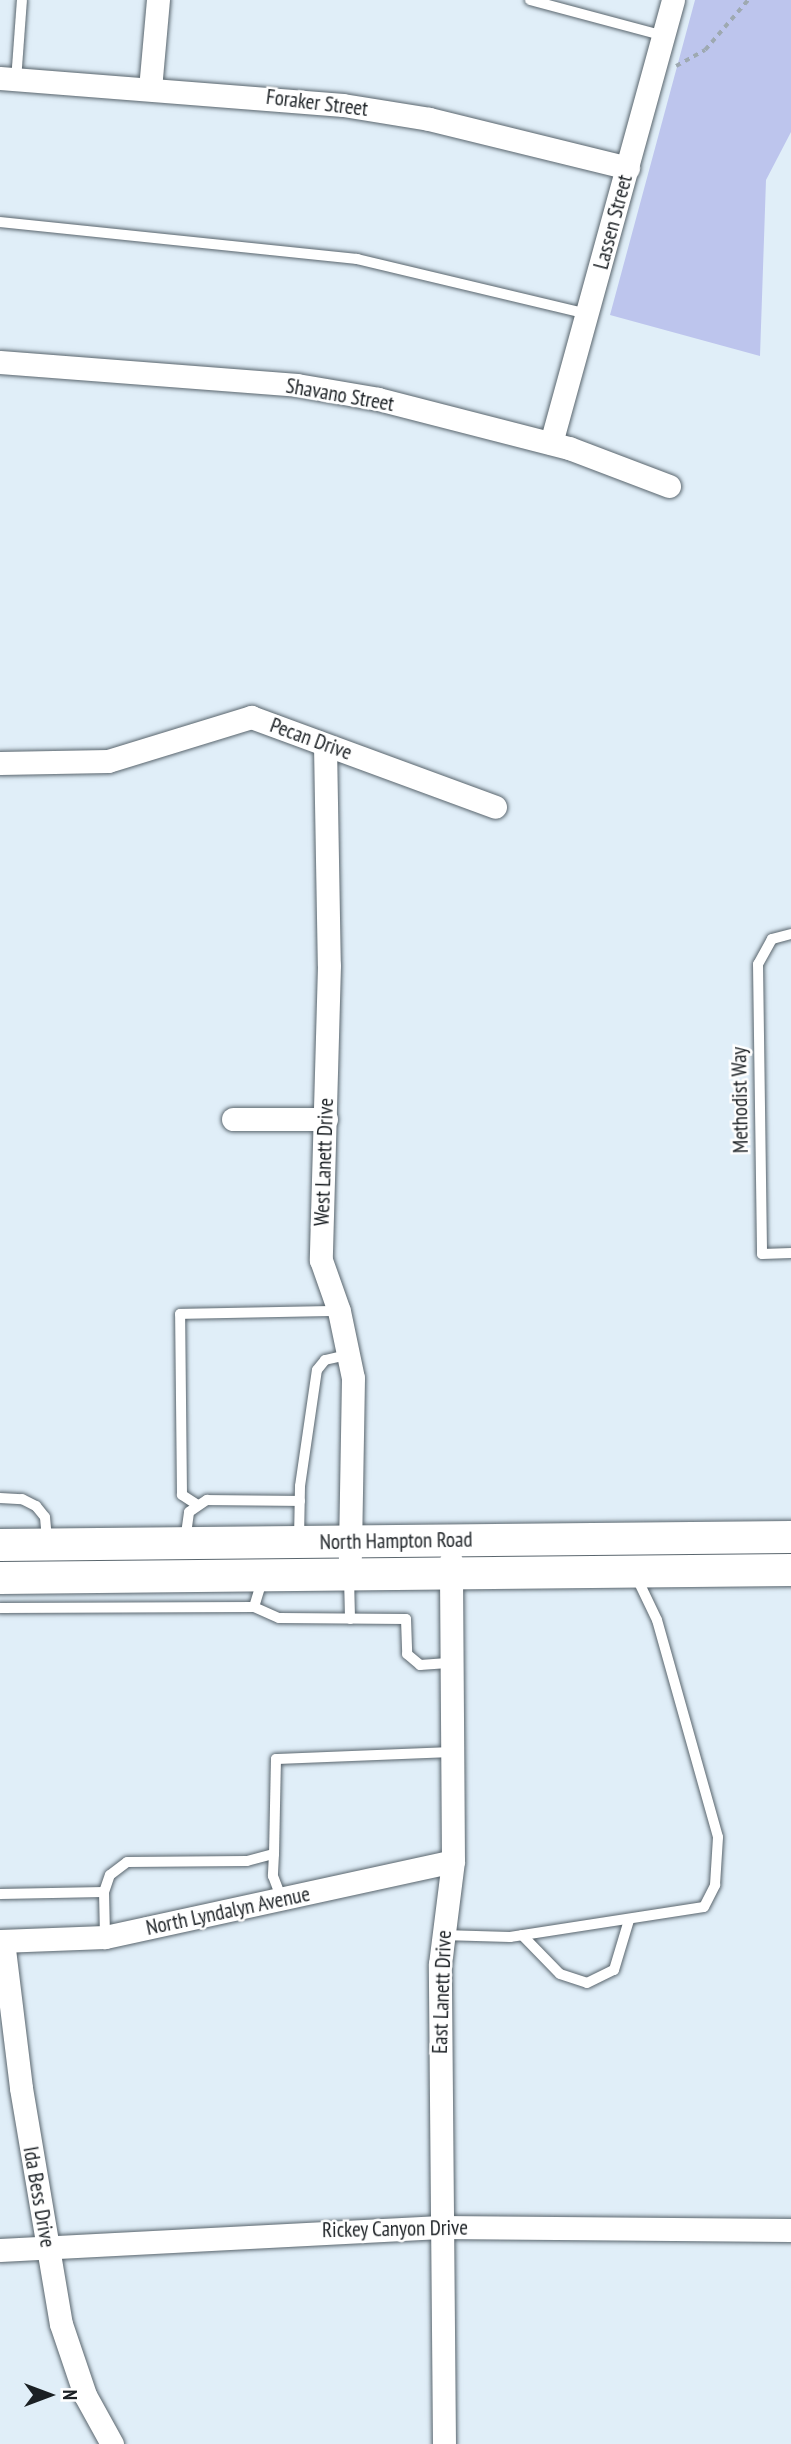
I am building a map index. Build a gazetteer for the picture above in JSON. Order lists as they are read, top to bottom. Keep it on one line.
{"streets":{"main road":["North Hampton Road"],"street":["Foraker Street","Lassen Street","Shavano Street","Pecan Drive","West Lanett Drive","North Lyndalyn Avenue","East Lanett Drive","Ida Bess Drive","Rickey Canyon Drive"],"lane":["Methodist Way"]},"crossings":[["Foraker Street","Lassen Street"],["Lassen Street","Shavano Street"],["Pecan Drive","West Lanett Drive"],["West Lanett Drive","North Hampton Road"],["North Hampton Road","East Lanett Drive"],["North Lyndalyn Avenue","East Lanett Drive"],["North Lyndalyn Avenue","Ida Bess Drive"],["East Lanett Drive","Rickey Canyon Drive"],["Ida Bess Drive","Rickey Canyon Drive"]],"north":"right"}
